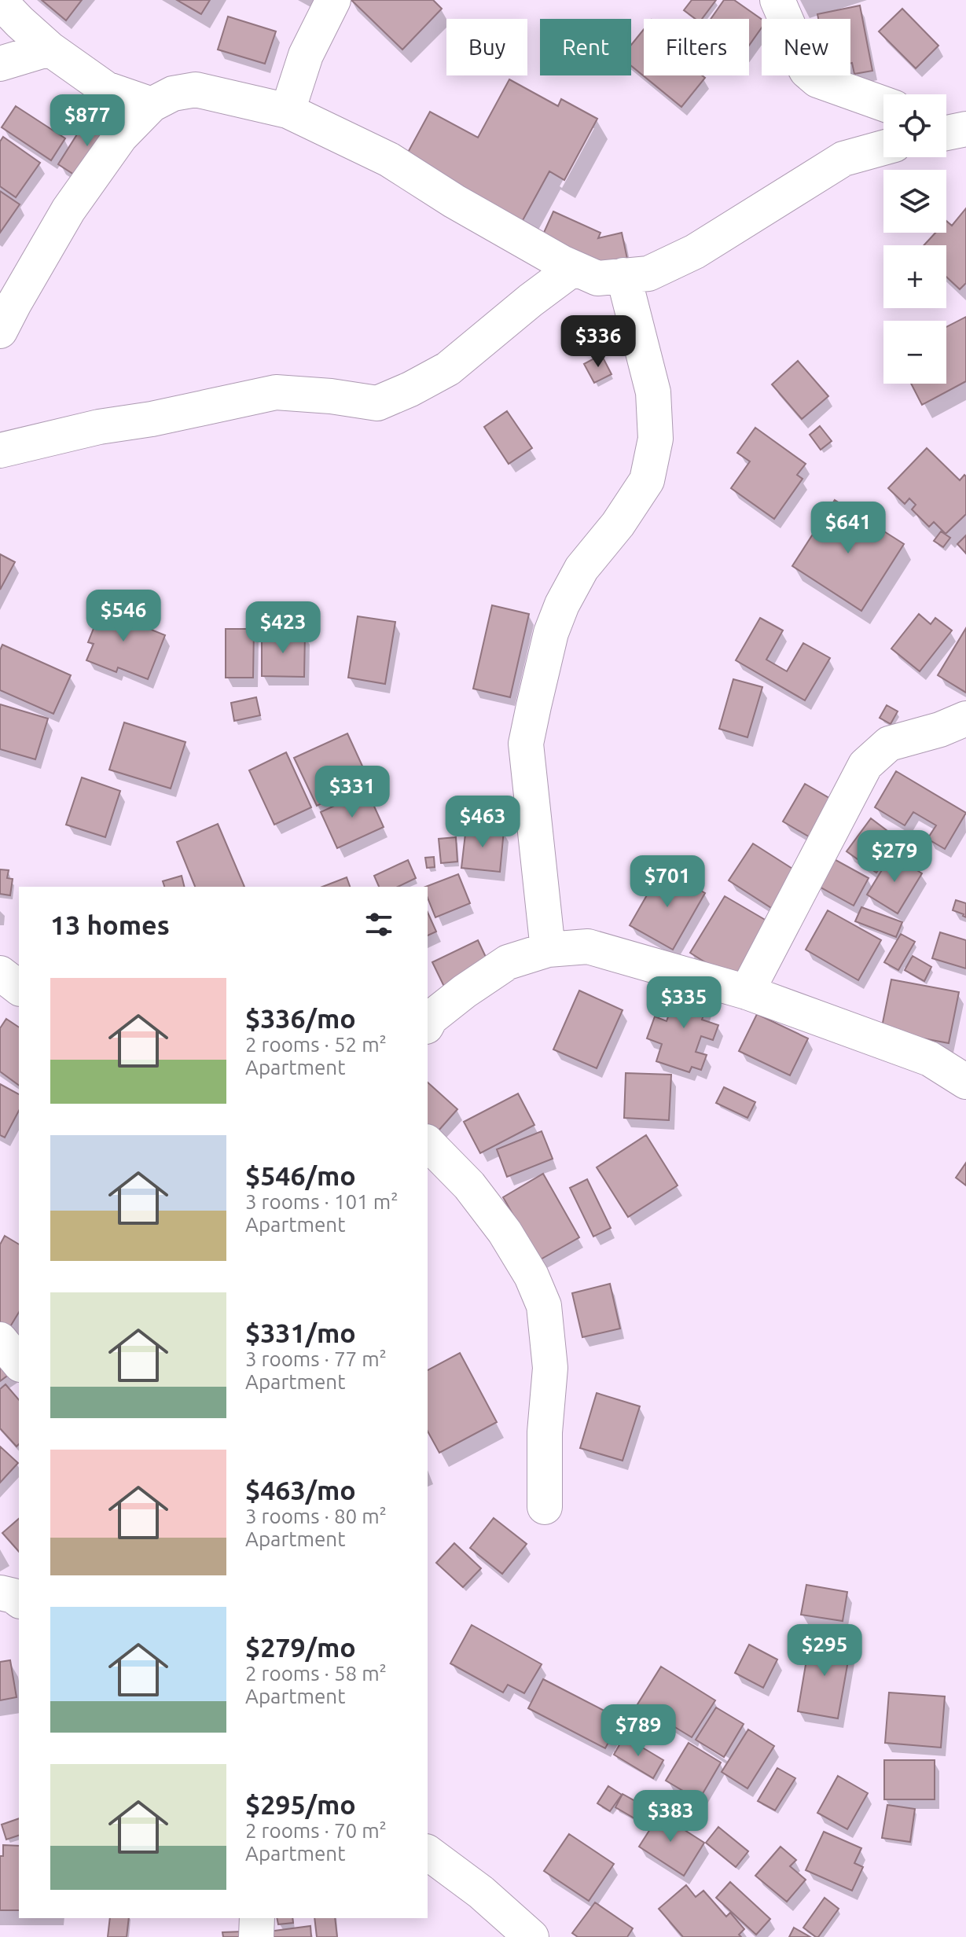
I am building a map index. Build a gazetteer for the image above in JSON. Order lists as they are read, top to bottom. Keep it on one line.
{"page":{"chip":["Buy","Rent","Filters","New"],"map_buttons":["+","−"],"price":["$877","$336","$641","$546","$423","$331","$463","$279","$701","$335","$295","$789","$383"],"heading":"13 homes","list":[{"name":"$336/mo","note":"2 rooms · 52 m² · Apartment"},{"name":"$546/mo","note":"3 rooms · 101 m² · Apartment"},{"name":"$331/mo","note":"3 rooms · 77 m² · Apartment"},{"name":"$463/mo","note":"3 rooms · 80 m² · Apartment"},{"name":"$279/mo","note":"2 rooms · 58 m² · Apartment"},{"name":"$295/mo","note":"2 rooms · 70 m² · Apartment"}]}}
